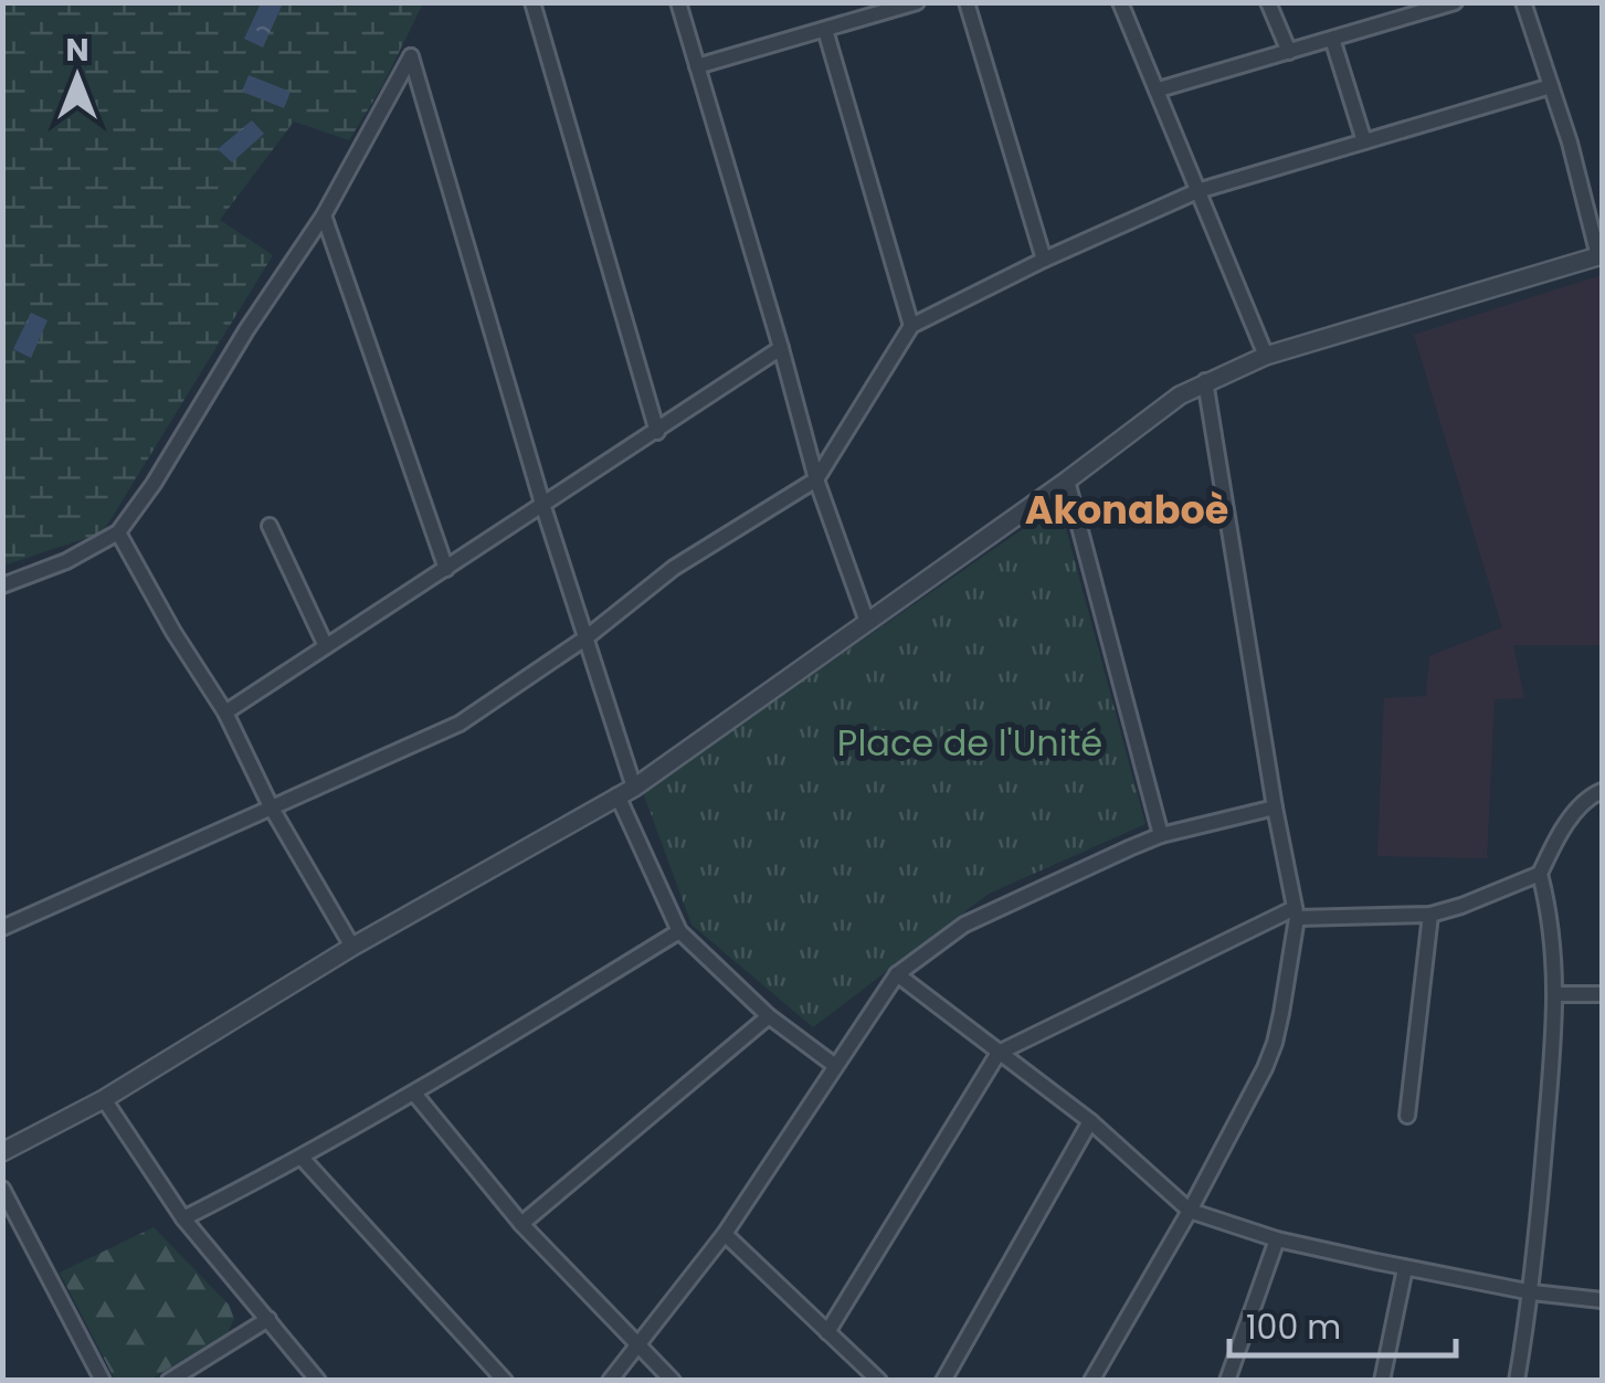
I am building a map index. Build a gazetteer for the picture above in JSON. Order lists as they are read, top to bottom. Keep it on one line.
{"districts":["Akonaboè"],"parks":["Place de l'Unité"],"scale_bar":"100 m","north":"top"}
